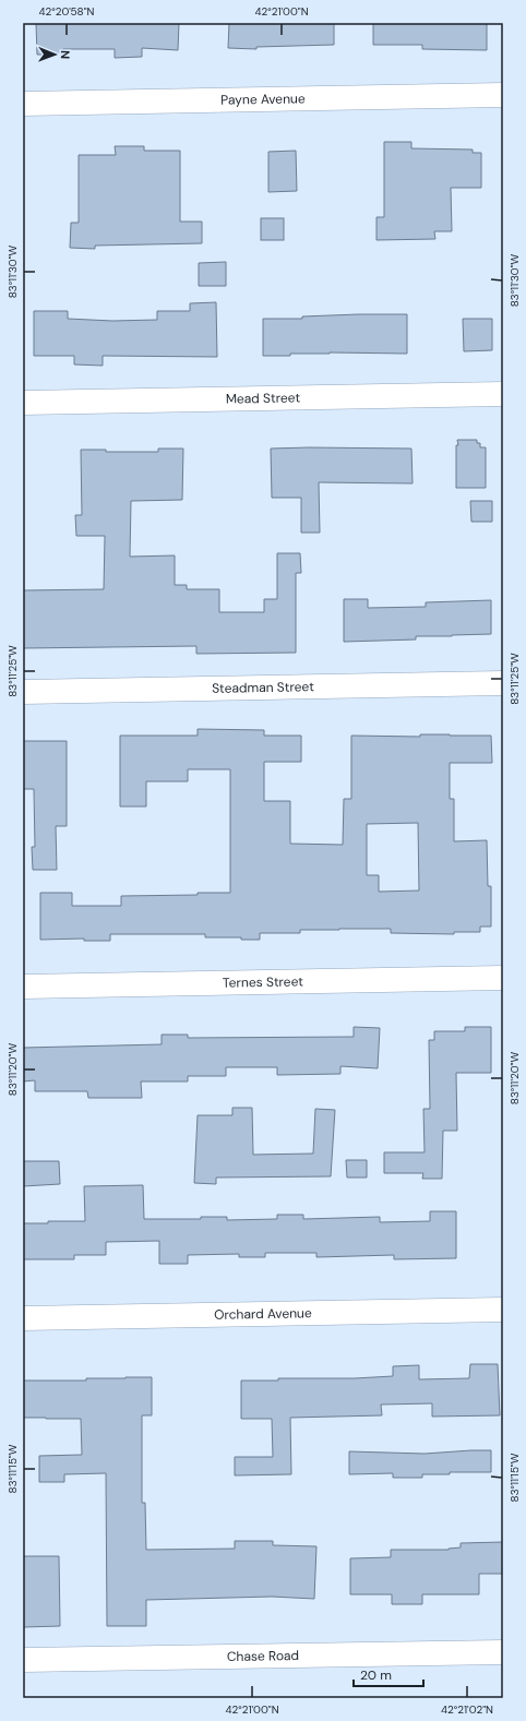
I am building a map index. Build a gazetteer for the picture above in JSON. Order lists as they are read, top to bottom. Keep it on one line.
{"streets":{"street":["Payne Avenue","Mead Street","Steadman Street","Ternes Street","Orchard Avenue","Chase Road"]},"scale_bar":"20 m","north":"right","coordinates":["42°20'58\"N","42°21'00\"N","83°11'30\"W","83°11'25\"W","83°11'20\"W","83°11'15\"W","42°21'02\"N"]}
